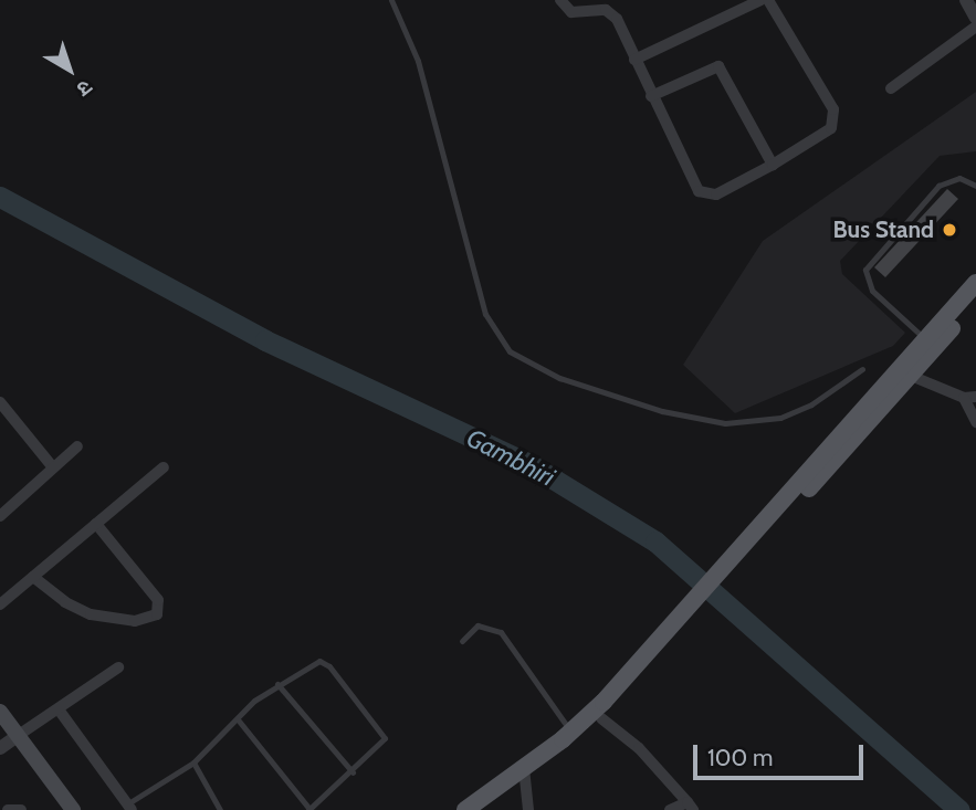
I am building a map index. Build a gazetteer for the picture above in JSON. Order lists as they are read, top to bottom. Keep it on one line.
{"water":["Gambhiri"],"places":["Bus Stand"],"scale_bar":"100 m","north":"bottom right"}
